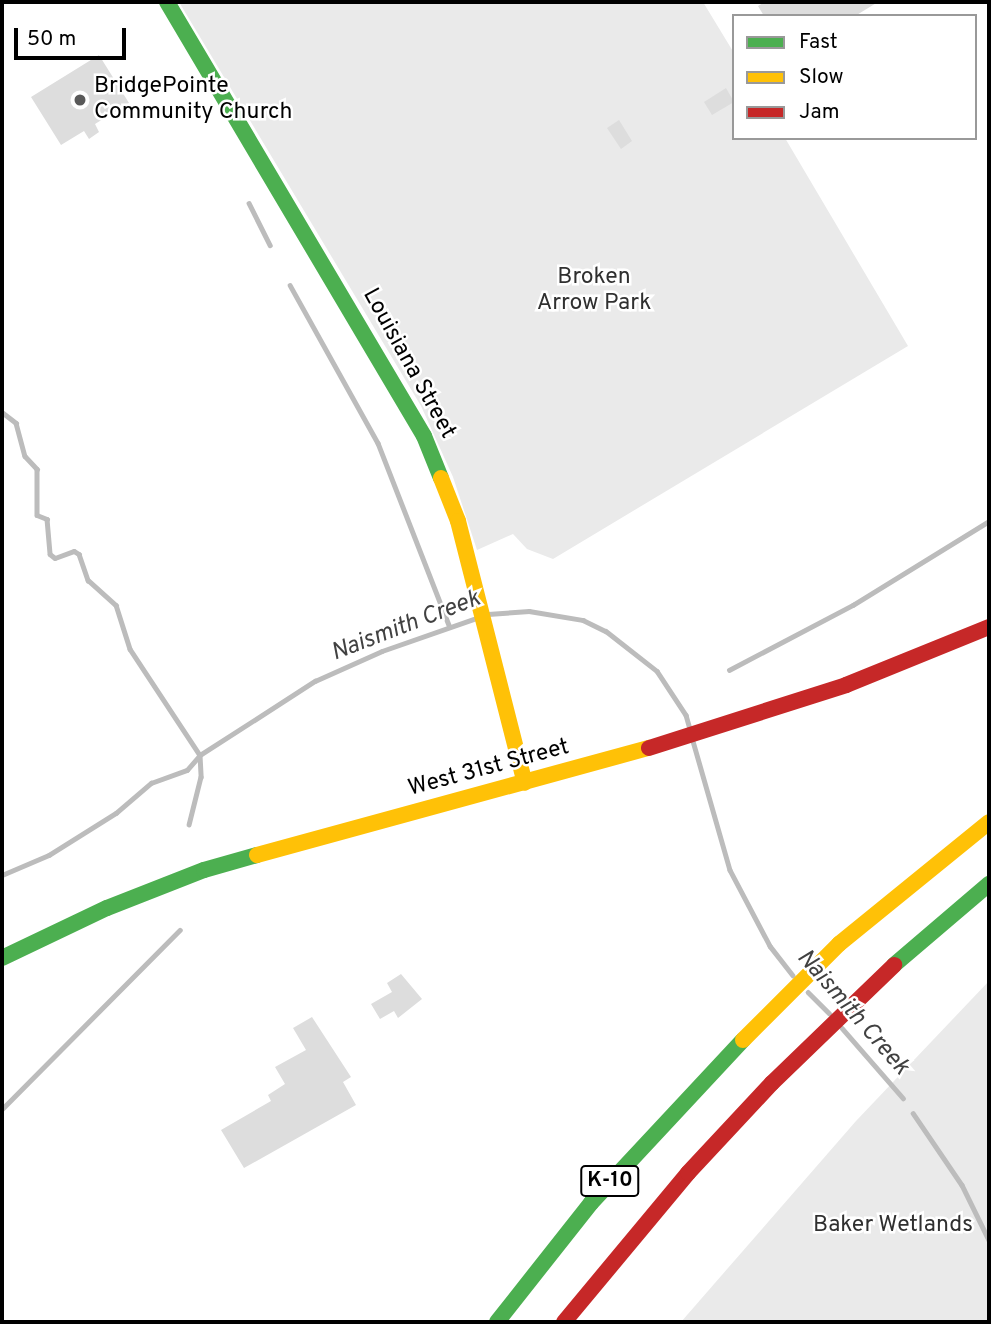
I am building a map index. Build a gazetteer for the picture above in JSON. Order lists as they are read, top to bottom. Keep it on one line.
{"streets":{"main road":["Louisiana Street","West 31st Street","K-10"]},"crossings":[["Louisiana Street","West 31st Street"]],"water":["Naismith Creek"],"parks":["Broken Arrow Park","Baker Wetlands"],"places":["BridgePointe Community Church"],"legend":["Fast","Slow","Jam"],"scale_bar":"50 m"}
